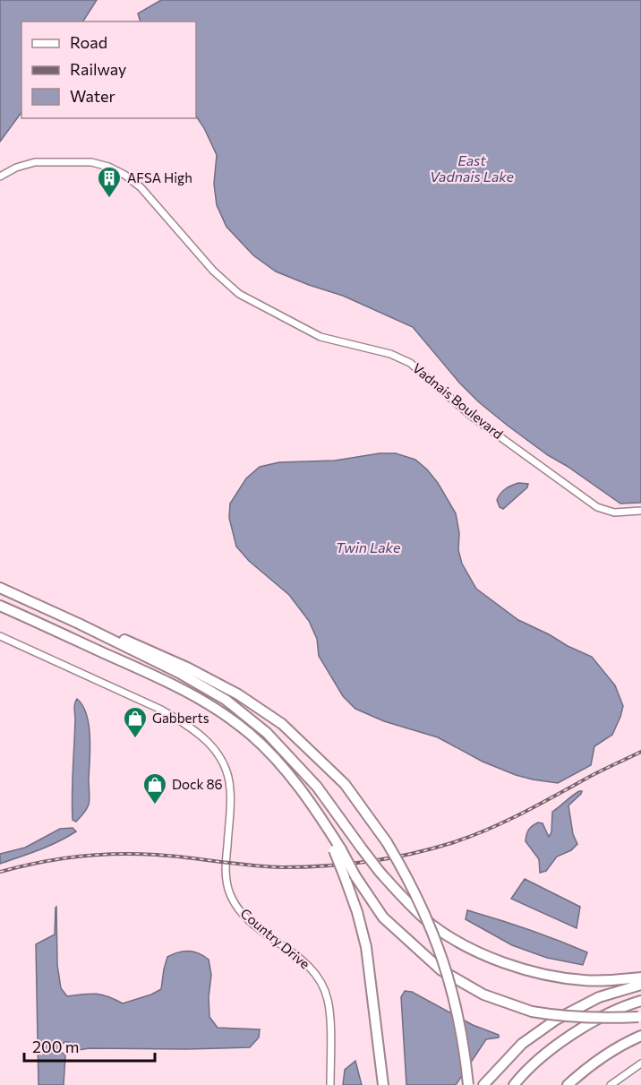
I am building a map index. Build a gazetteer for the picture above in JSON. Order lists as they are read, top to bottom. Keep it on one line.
{"streets":{"street":["Vadnais Boulevard","Country Drive"]},"water":["East Vadnais Lake","Twin Lake"],"places":{"building":["AFSA High"],"shop":["Gabberts","Dock 86"]},"legend":["Road","Railway","Water"],"scale_bar":"200 m"}
